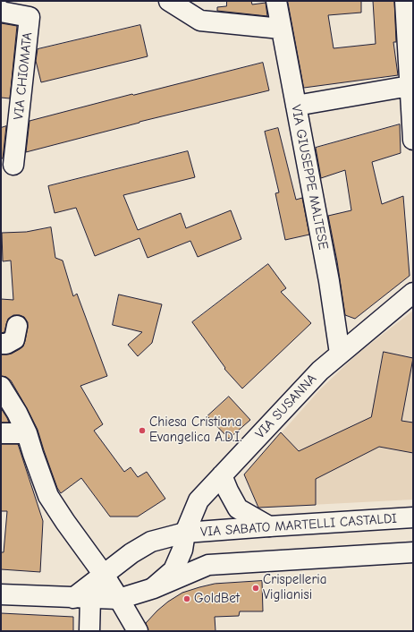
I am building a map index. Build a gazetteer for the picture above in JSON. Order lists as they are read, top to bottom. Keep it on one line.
{"streets":{"street":["VIA CHIOMATA","VIA GIUSEPPE MALTESE","VIA SUSANNA","VIA SABATO MARTELLI CASTALDI"]},"crossings":[["VIA GIUSEPPE MALTESE","VIA SUSANNA"],["VIA SUSANNA","VIA SABATO MARTELLI CASTALDI"]],"places":["Chiesa Cristiana Evangelica A.D.I.","Crispelleria Viglianisi","GoldBet"]}
